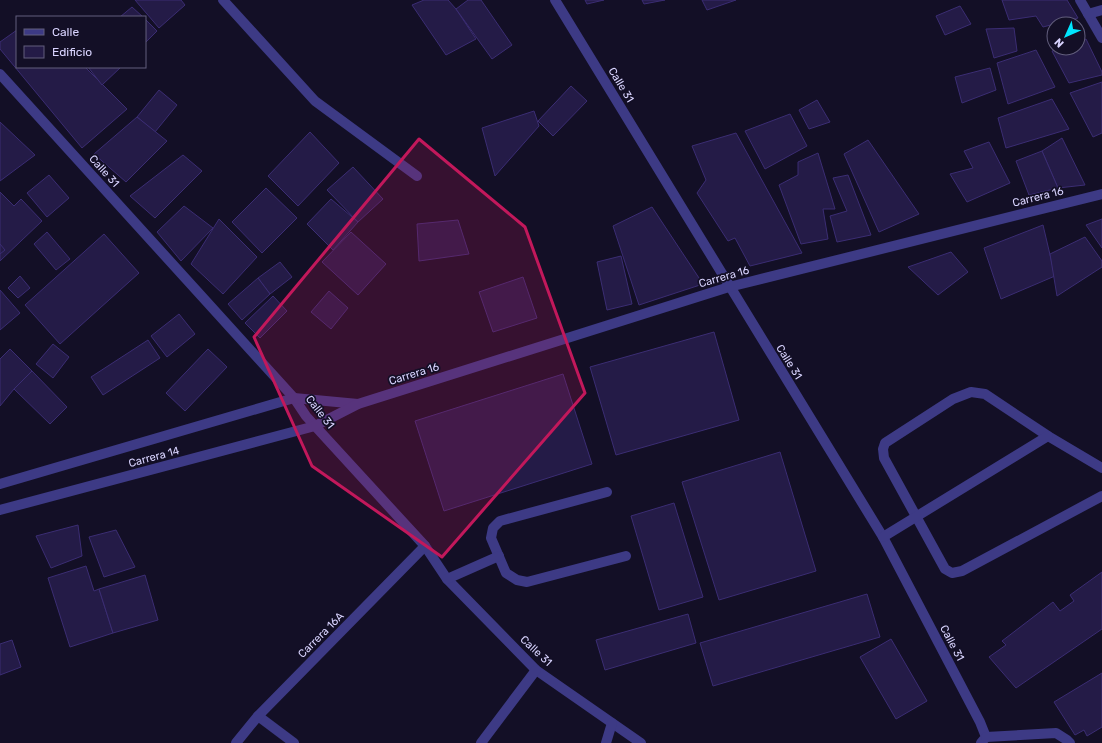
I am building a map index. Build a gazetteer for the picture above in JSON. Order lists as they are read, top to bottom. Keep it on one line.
{"streets":{"street":["Calle 31","Carrera 16","Carrera 14","Carrera 16A"]},"crossings":[["Calle 31","Carrera 16"],["Calle 31","Carrera 14"],["Calle 31","Carrera 16A"],["Carrera 16","Carrera 14"]],"legend":["Calle","Edificio"],"north":"bottom left"}
